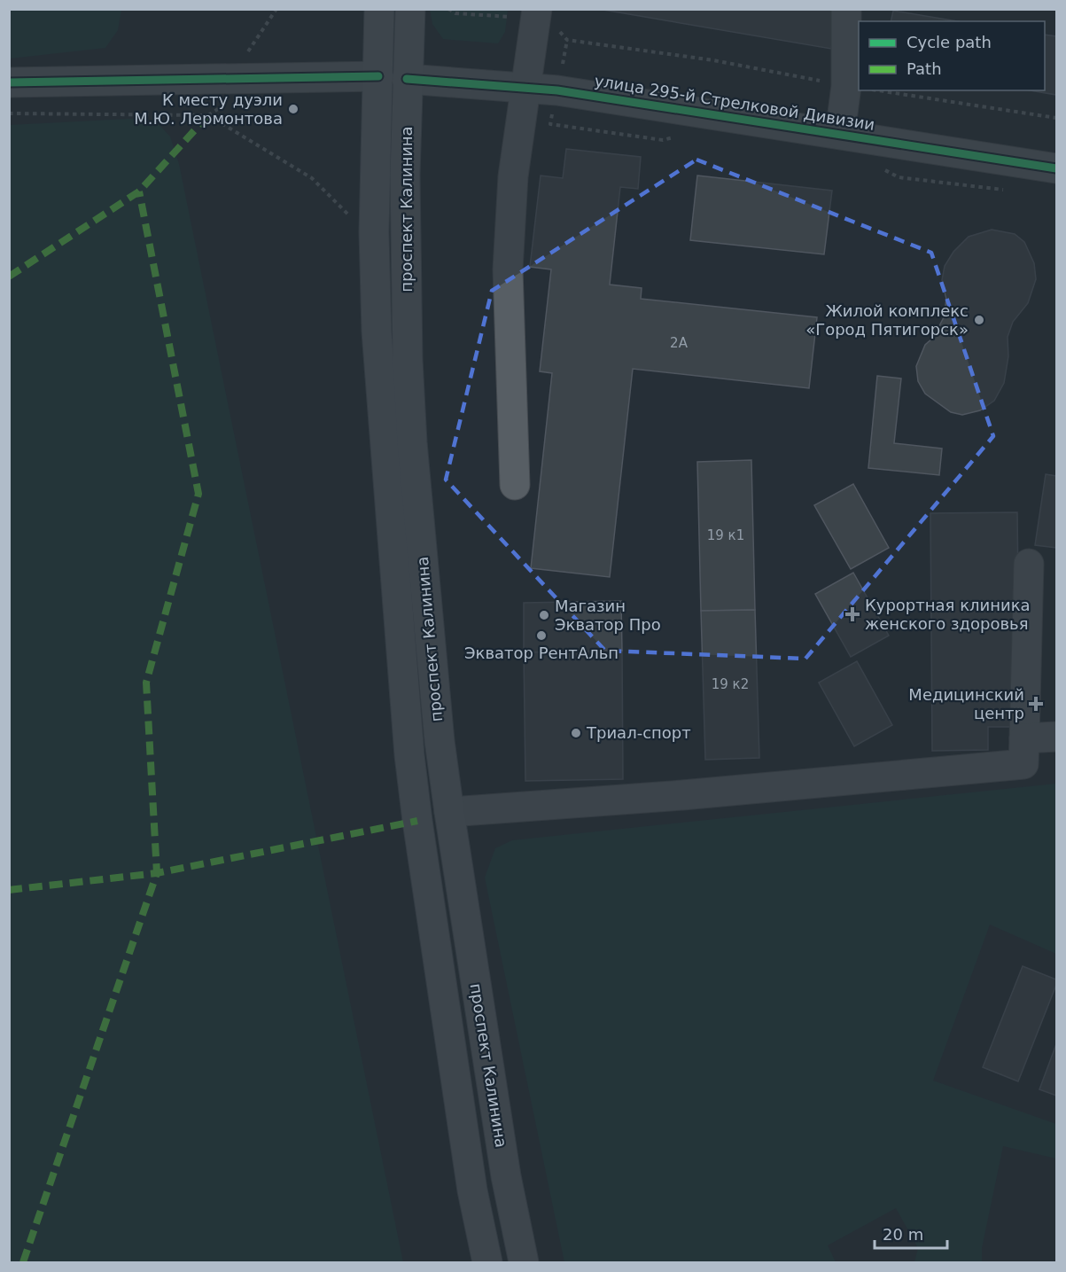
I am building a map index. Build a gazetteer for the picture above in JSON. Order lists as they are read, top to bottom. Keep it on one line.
{"streets":{"main road":["улица 295-й Стрелковой Дивизии","проспект Калинина"]},"crossings":[["улица 295-й Стрелковой Дивизии","проспект Калинина"]],"places":{"other":["К месту дуэли М.Ю. Лермонтова","Жилой комплекс «Город Пятигорск»","Магазин Экватор Про","Экватор РентАльп","Триал-спорт"],"health":["Курортная клиника женского здоровья","Медицинский центр"]},"house_numbers":["2А","19 к1","19 к2"],"legend":["Cycle path","Path"],"scale_bar":"20 m"}
